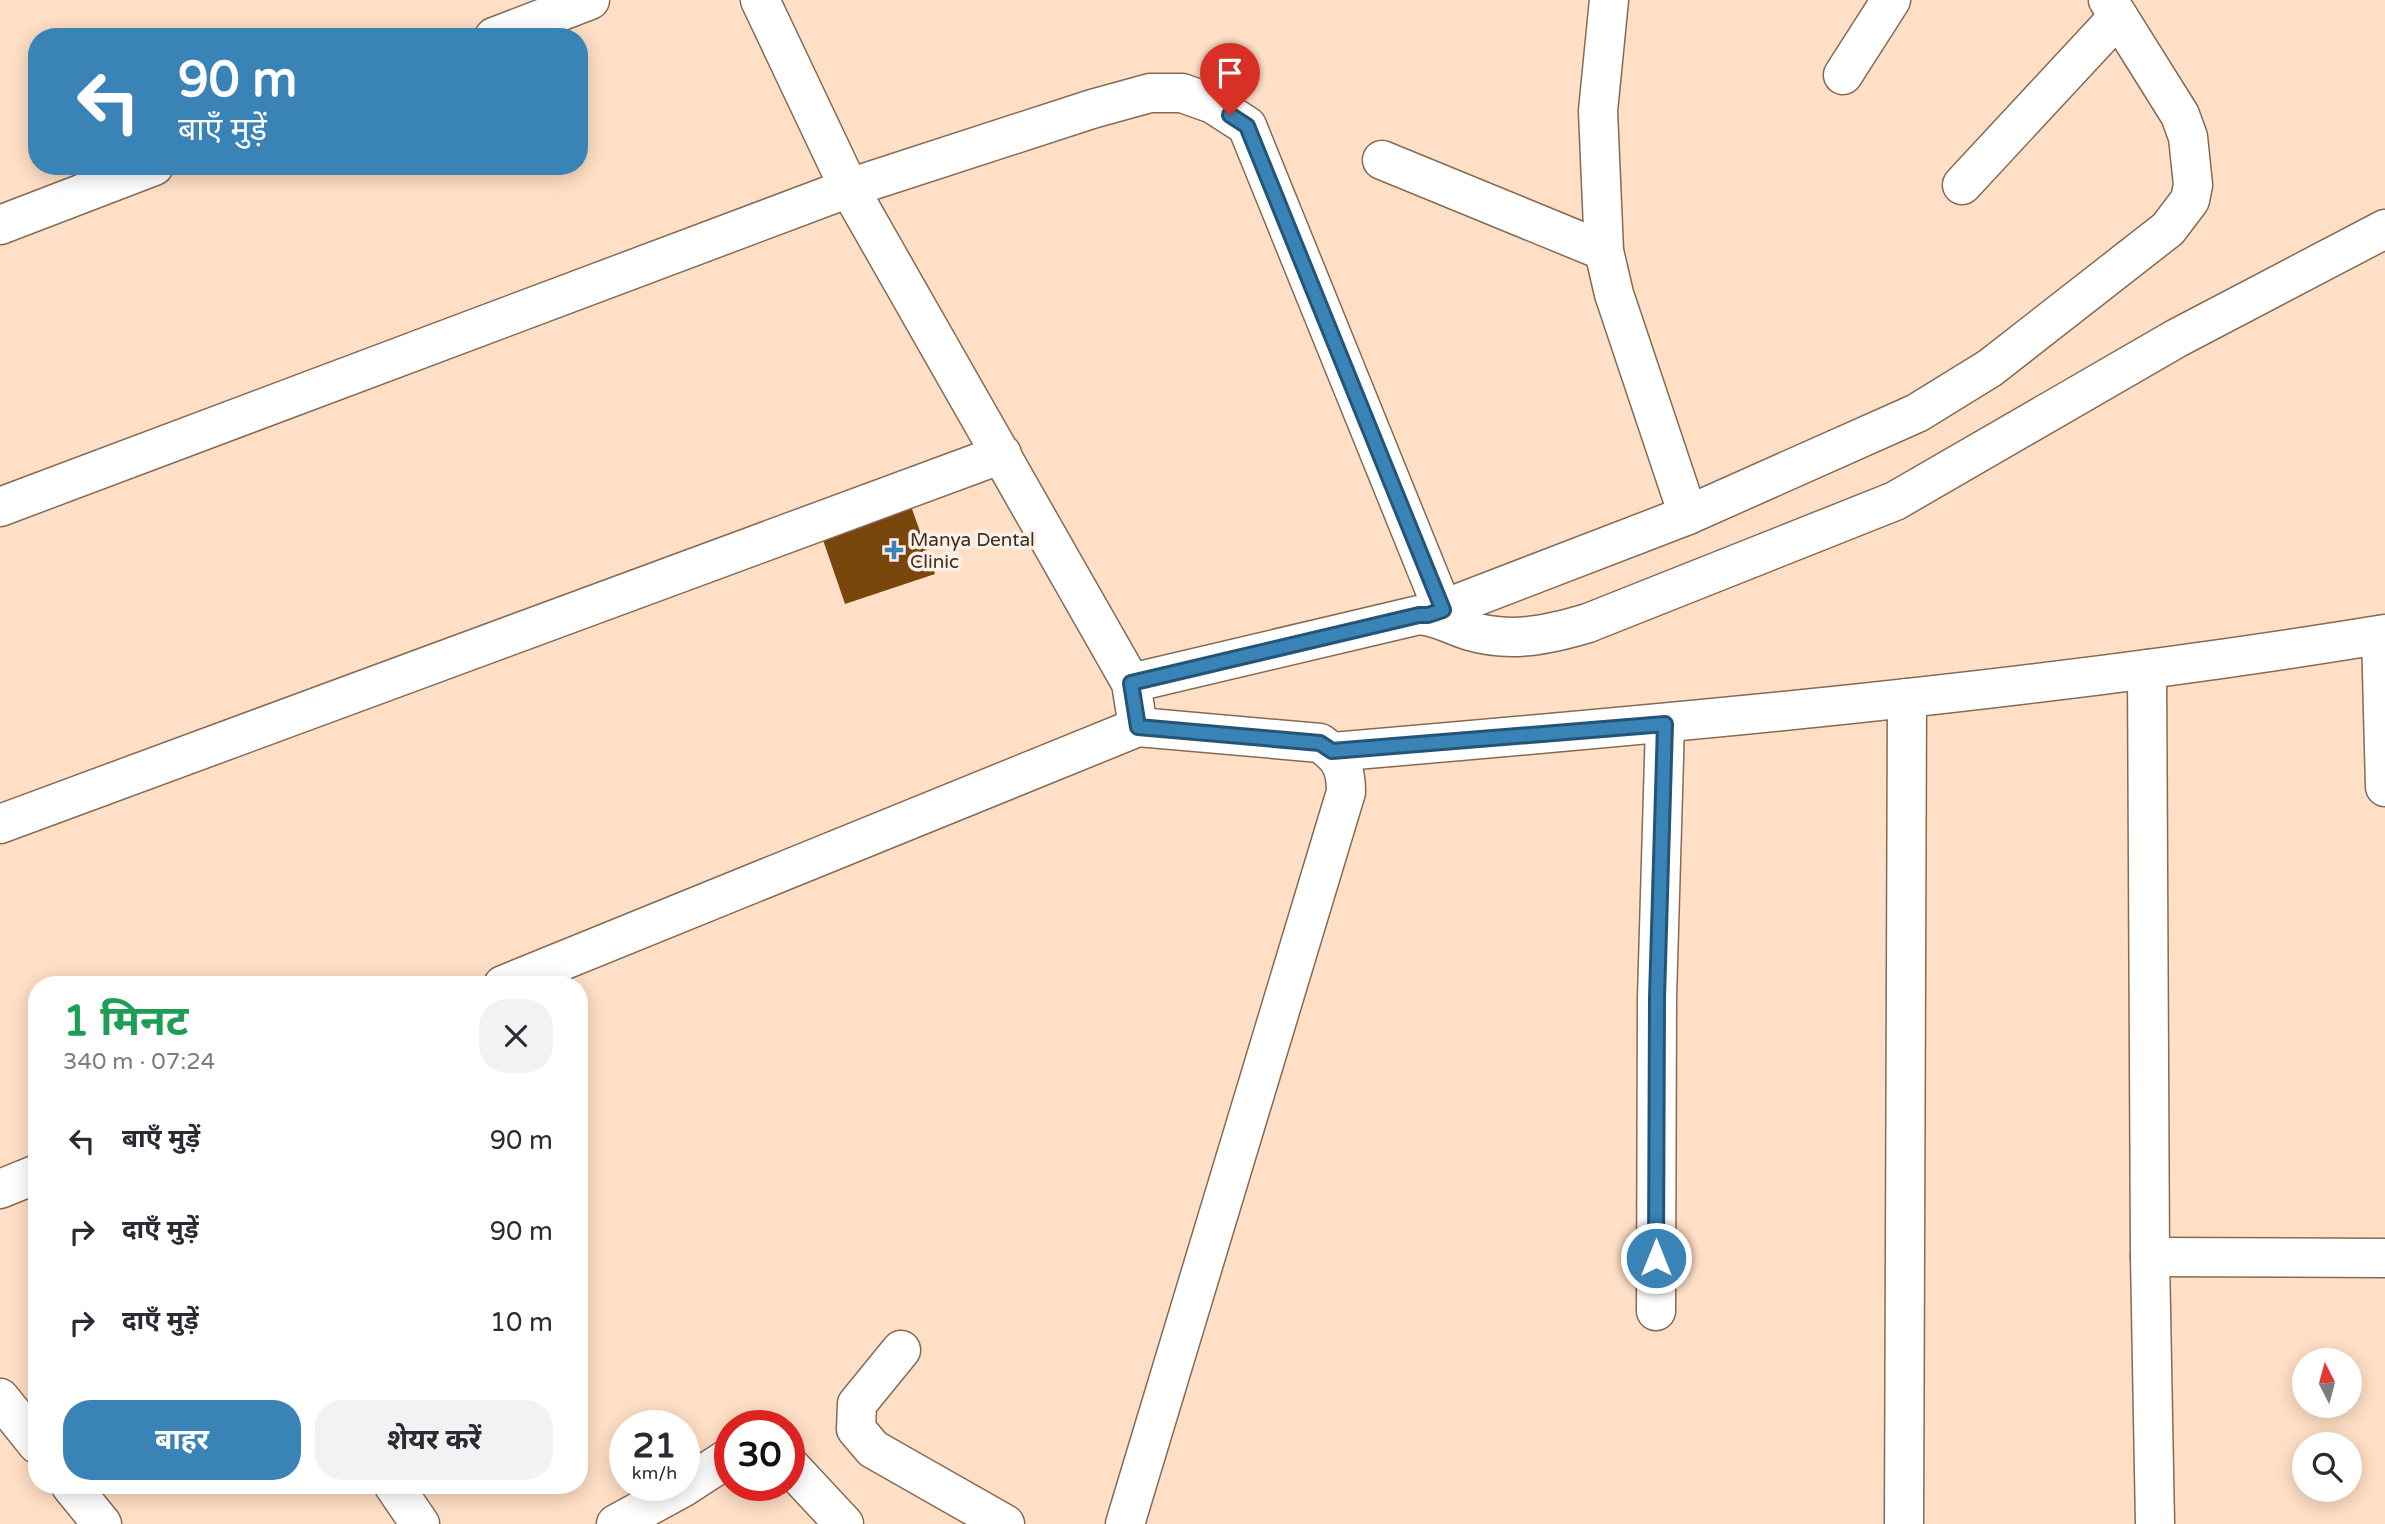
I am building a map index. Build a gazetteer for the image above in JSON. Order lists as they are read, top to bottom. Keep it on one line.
{"places":{"health":["Manya Dental Clinic"]},"north":"top","page":{"turn":["90 m","बाएँ मुड़ें"],"heading":["1 मिनट","340 m · 07:24"],"list":[{"name":"बाएँ मुड़ें","value":"90 m"},{"name":"दाएँ मुड़ें","value":"90 m"},{"name":"दाएँ मुड़ें","value":"10 m"}],"buttons":["बाहर","शेयर करें"],"speed":"21 km/h","limit":"30"}}
